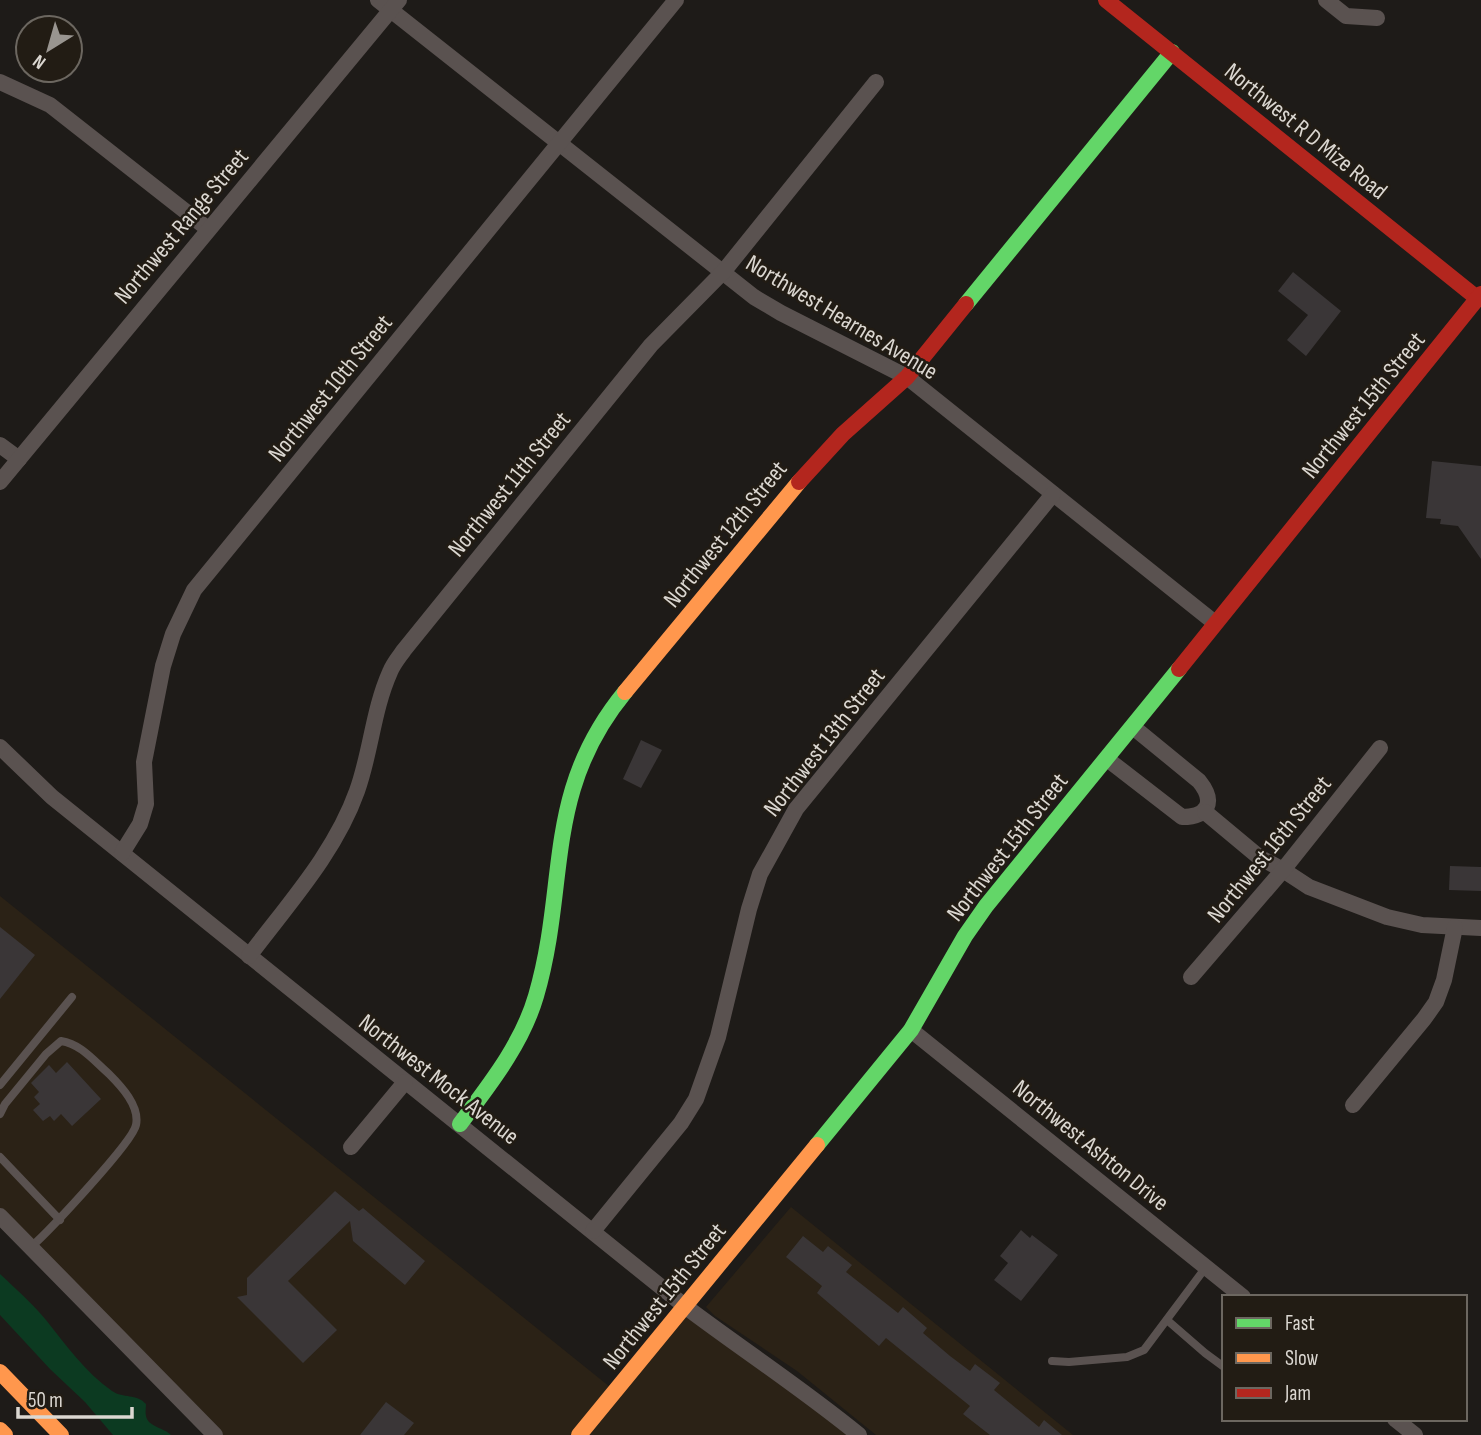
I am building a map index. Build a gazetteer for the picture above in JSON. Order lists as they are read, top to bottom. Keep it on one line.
{"streets":{"main road":["Northwest R D Mize Road","Northwest 15th Street","Northwest 12th Street"],"street":["Northwest Range Street","Northwest Hearnes Avenue","Northwest 10th Street","Northwest 11th Street","Northwest 13th Street","Northwest 16th Street","Northwest Mock Avenue","Northwest Ashton Drive"]},"crossings":[["Northwest R D Mize Road","Northwest 15th Street"],["Northwest R D Mize Road","Northwest 12th Street"],["Northwest Range Street","Northwest Hearnes Avenue"],["Northwest Hearnes Avenue","Northwest 10th Street"],["Northwest Hearnes Avenue","Northwest 15th Street"],["Northwest Hearnes Avenue","Northwest 11th Street"],["Northwest Hearnes Avenue","Northwest 12th Street"],["Northwest Hearnes Avenue","Northwest 13th Street"],["Northwest 10th Street","Northwest Mock Avenue"],["Northwest 15th Street","Northwest Mock Avenue"],["Northwest 15th Street","Northwest Ashton Drive"],["Northwest 11th Street","Northwest Mock Avenue"],["Northwest 12th Street","Northwest Mock Avenue"],["Northwest 13th Street","Northwest Mock Avenue"]],"legend":["Fast","Slow","Jam"],"scale_bar":"50 m","north":"bottom left"}
